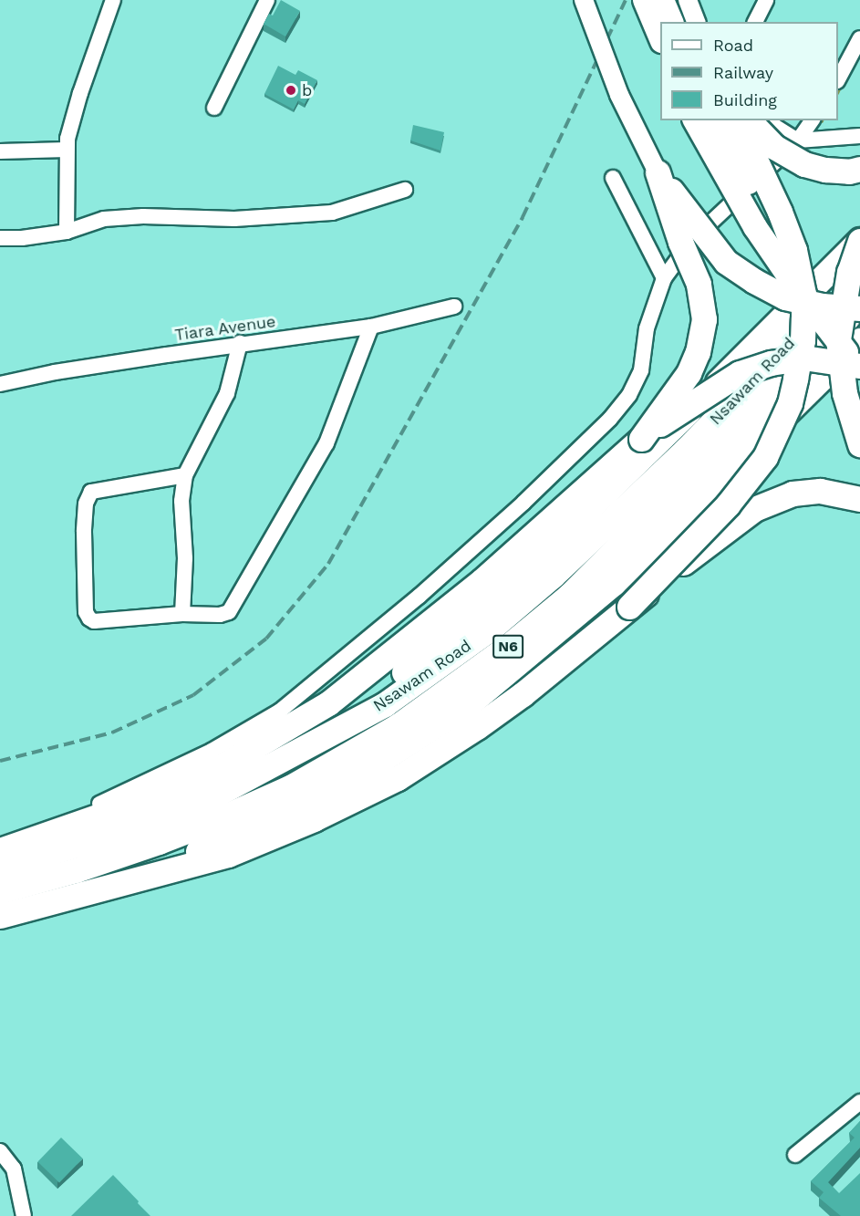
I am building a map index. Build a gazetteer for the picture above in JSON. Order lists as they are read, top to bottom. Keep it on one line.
{"streets":{"highway":["Nsawam Road","N6"],"street":["Tiara Avenue"]},"places":["b"],"legend":["Road","Railway","Building"]}
